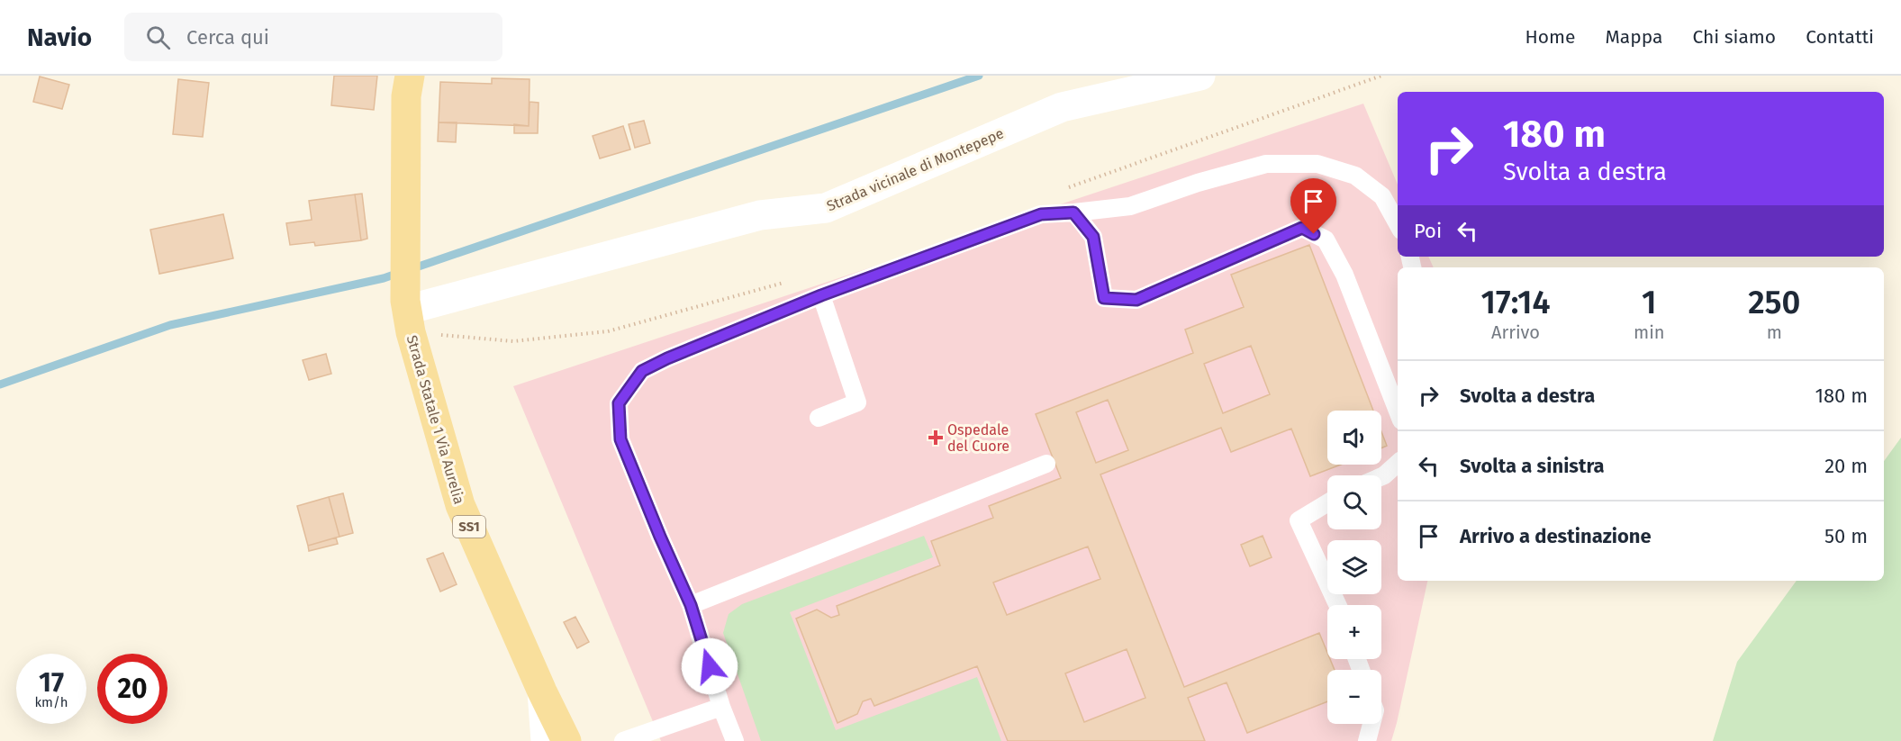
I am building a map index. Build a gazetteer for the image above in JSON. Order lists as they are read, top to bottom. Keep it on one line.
{"streets":{"main road":["Strada Statale 1 Via Aurelia","SS1"],"street":["Strada vicinale di Montepepe"]},"crossings":[["Strada vicinale di Montepepe","Strada Statale 1 Via Aurelia"]],"places":{"health":["Ospedale del Cuore"]},"page":{"header":"Navio","search":"Cerca qui","nav":["Home","Mappa","Chi siamo","Contatti"],"turn":["180 m","Svolta a destra"],"then":"Poi","eta":["17:14","Arrivo","1","min","250","m"],"list":[{"name":"Svolta a destra","value":"180 m"},{"name":"Svolta a sinistra","value":"20 m"},{"name":"Arrivo a destinazione","value":"50 m"}],"map_buttons":["+","−"],"speed":"17 km/h","limit":"20"}}
